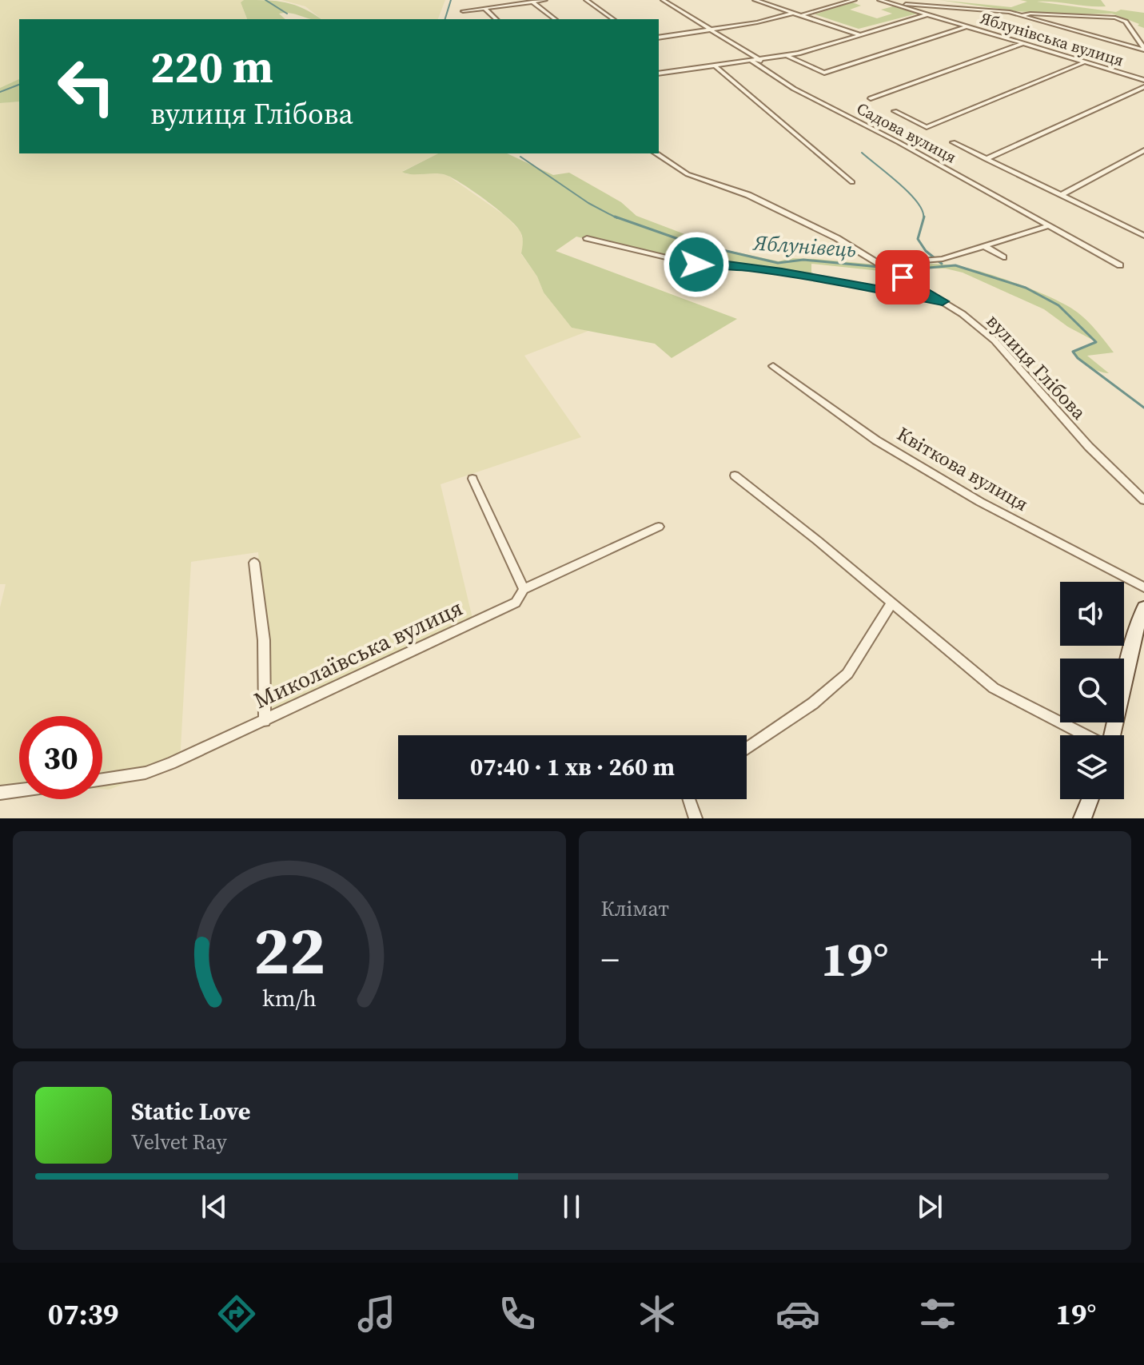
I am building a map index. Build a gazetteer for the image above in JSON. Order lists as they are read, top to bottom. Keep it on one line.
{"streets":{"street":["Яблунівська вулиця","Садова вулиця","вулиця Глібова","Квіткова вулиця","Миколаївська вулиця"]},"water":["Яблунівець"],"page":{"turn":["220 m","вулиця Глібова"],"limit":"30","trip":"07:40 · 1 хв · 260 m","tile":"Клімат","heat":["−","19°","+"],"song":["Static Love","Velvet Ray"],"tabs":["07:39","19°"],"gauge":["22","km/h"]}}
